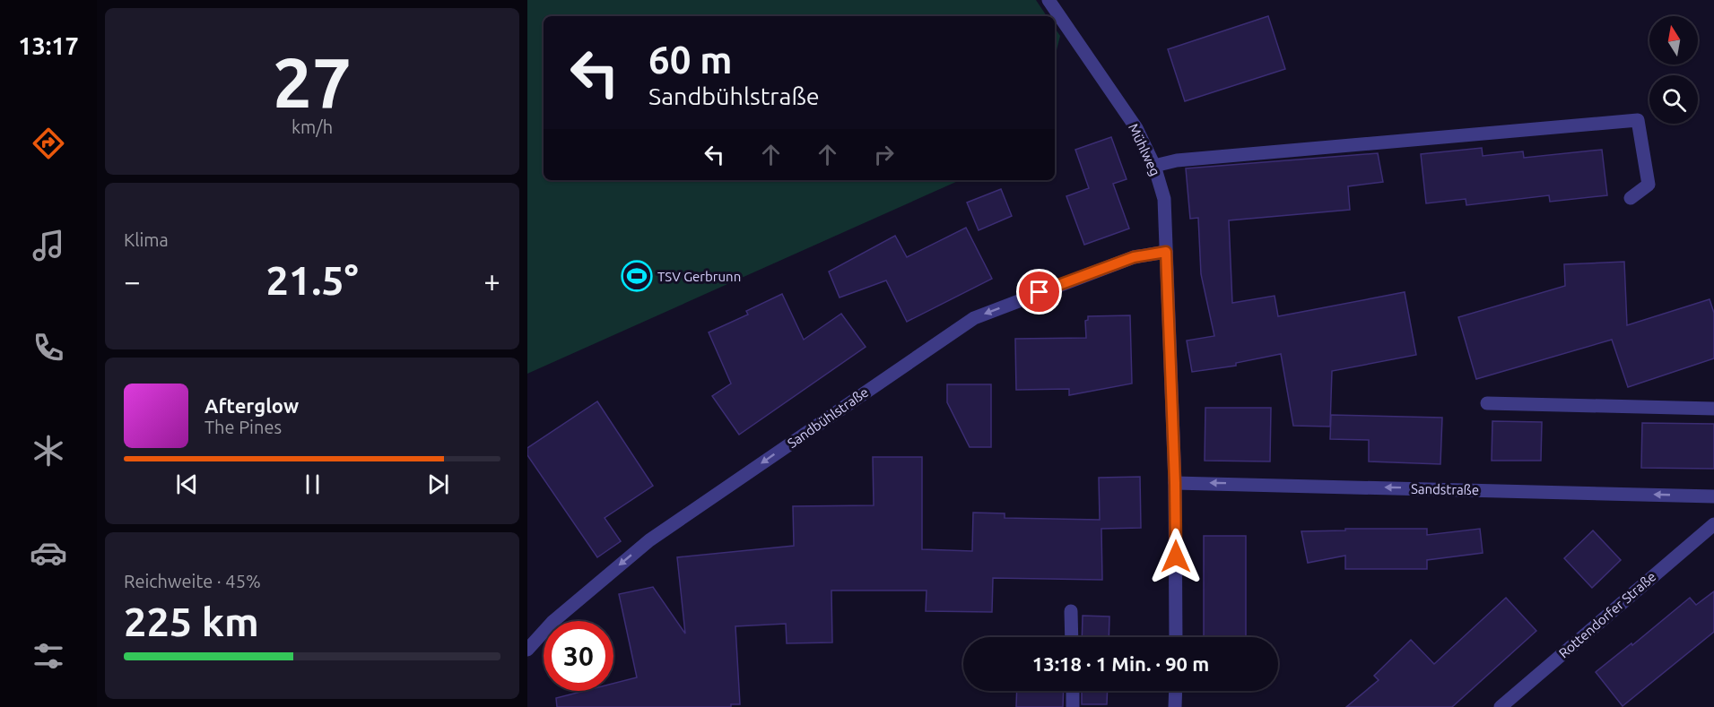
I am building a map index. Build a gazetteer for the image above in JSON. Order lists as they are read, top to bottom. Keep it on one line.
{"streets":{"street":["Mühlweg","Sandbühlstraße","Sandstraße","Rottendorfer Straße"]},"crossings":[["Mühlweg","Sandbühlstraße"],["Mühlweg","Sandstraße"]],"one_way":["Sandbühlstraße"],"places":{"sports":["TSV Gerbrunn"]},"north":"top","page":{"tabs":"13:17","tile":[["27","km/h"],"Klima",["Reichweite · 45%","225 km"]],"turn":["60 m","Sandbühlstraße"],"heat":["−","21.5°","+"],"song":["Afterglow","The Pines"],"limit":"30","trip":"13:18 · 1 Min. · 90 m"}}
